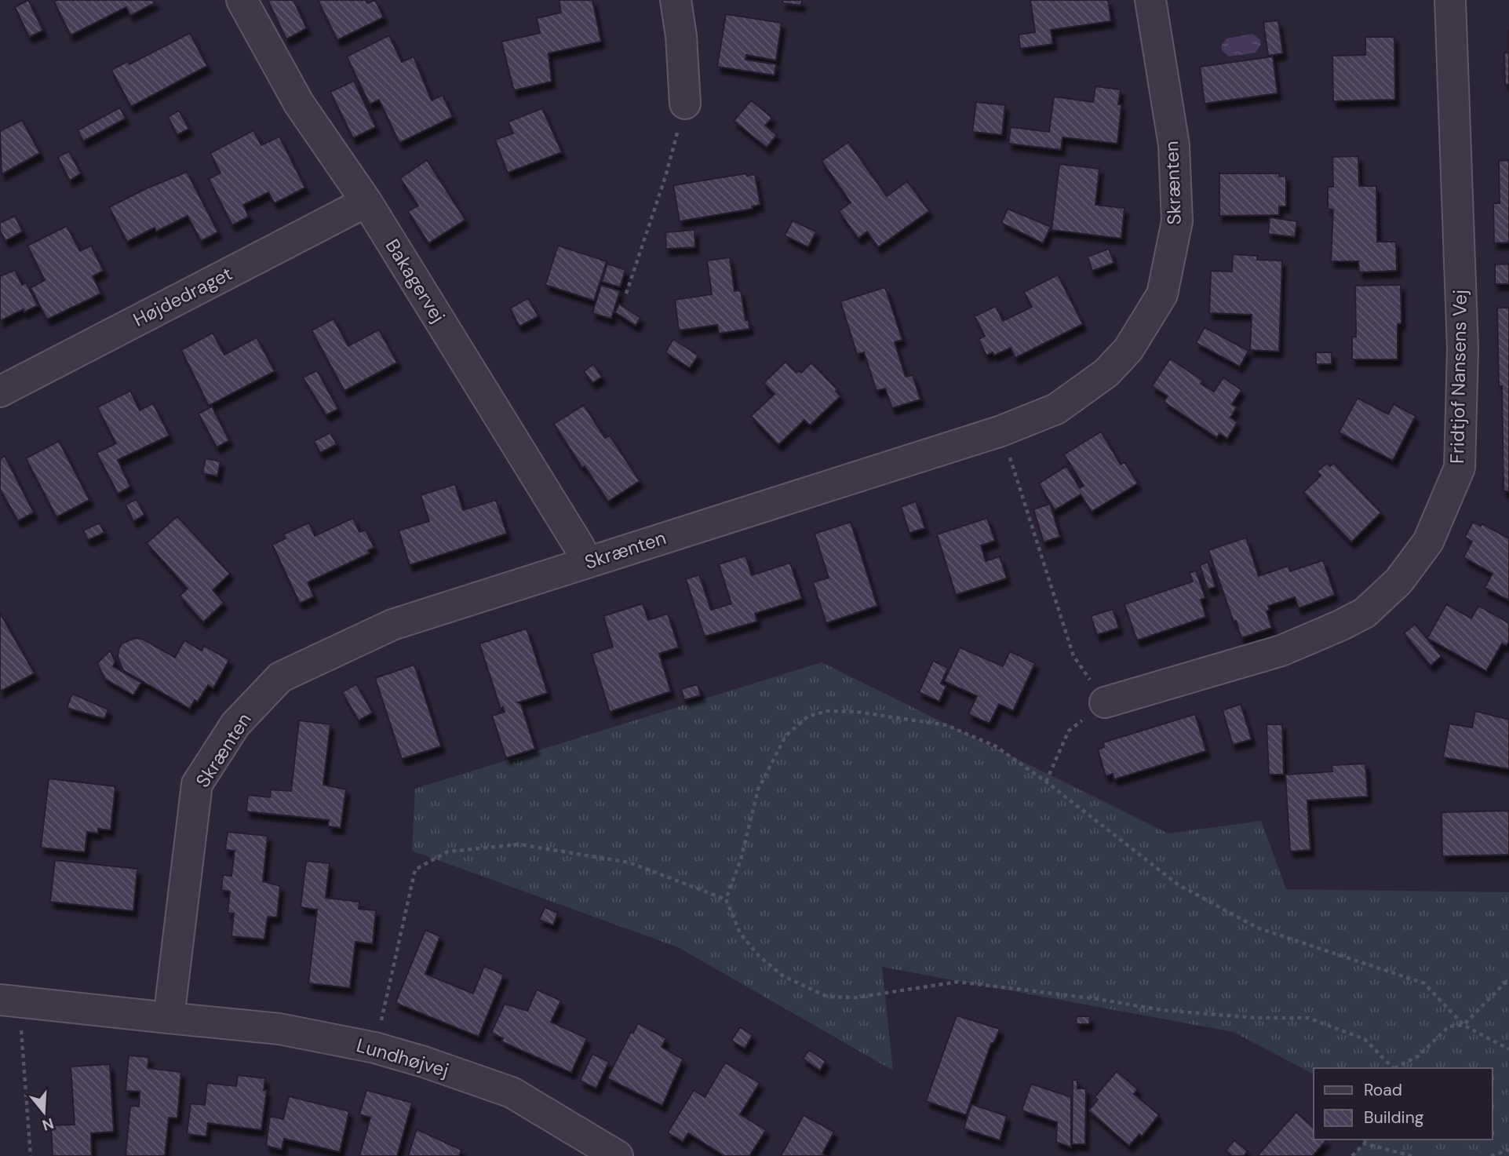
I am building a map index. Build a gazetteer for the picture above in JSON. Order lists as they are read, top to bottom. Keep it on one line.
{"streets":{"street":["Skrænten","Bakagervej","Højdedraget","Fridtjof Nansens Vej","Lundhøjvej"]},"crossings":[["Skrænten","Bakagervej"],["Skrænten","Lundhøjvej"],["Bakagervej","Højdedraget"]],"legend":["Road","Building"],"north":"bottom"}
